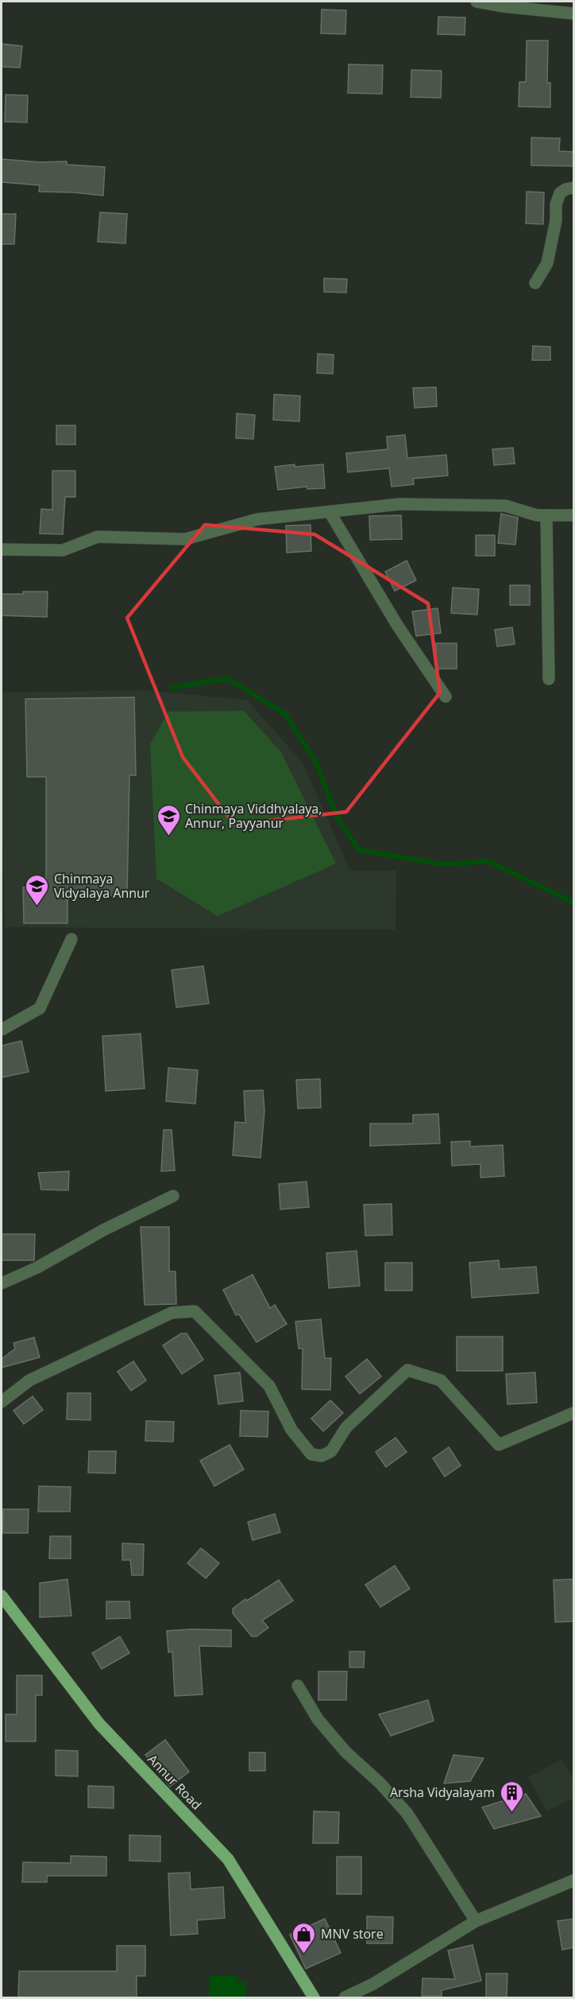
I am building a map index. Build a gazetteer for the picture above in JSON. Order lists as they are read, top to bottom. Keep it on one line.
{"streets":{"main road":["Annur Road"]},"places":{"school or university":["Chinmaya Viddhyalaya, Annur, Payyanur","Chinmaya Vidyalaya Annur"],"building":["Arsha Vidyalayam"],"shop":["MNV store"]}}
